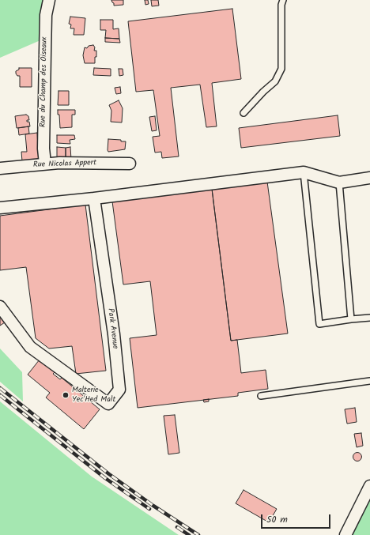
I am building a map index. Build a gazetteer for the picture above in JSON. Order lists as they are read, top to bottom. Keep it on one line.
{"streets":{"street":["Rue du Champ des Oiseaux","Rue Nicolas Appert","Park Avenue"]},"crossings":[["Rue du Champ des Oiseaux","Rue Nicolas Appert"]],"places":["Malterie Yec'Hed Malt"],"scale_bar":"50 m"}
